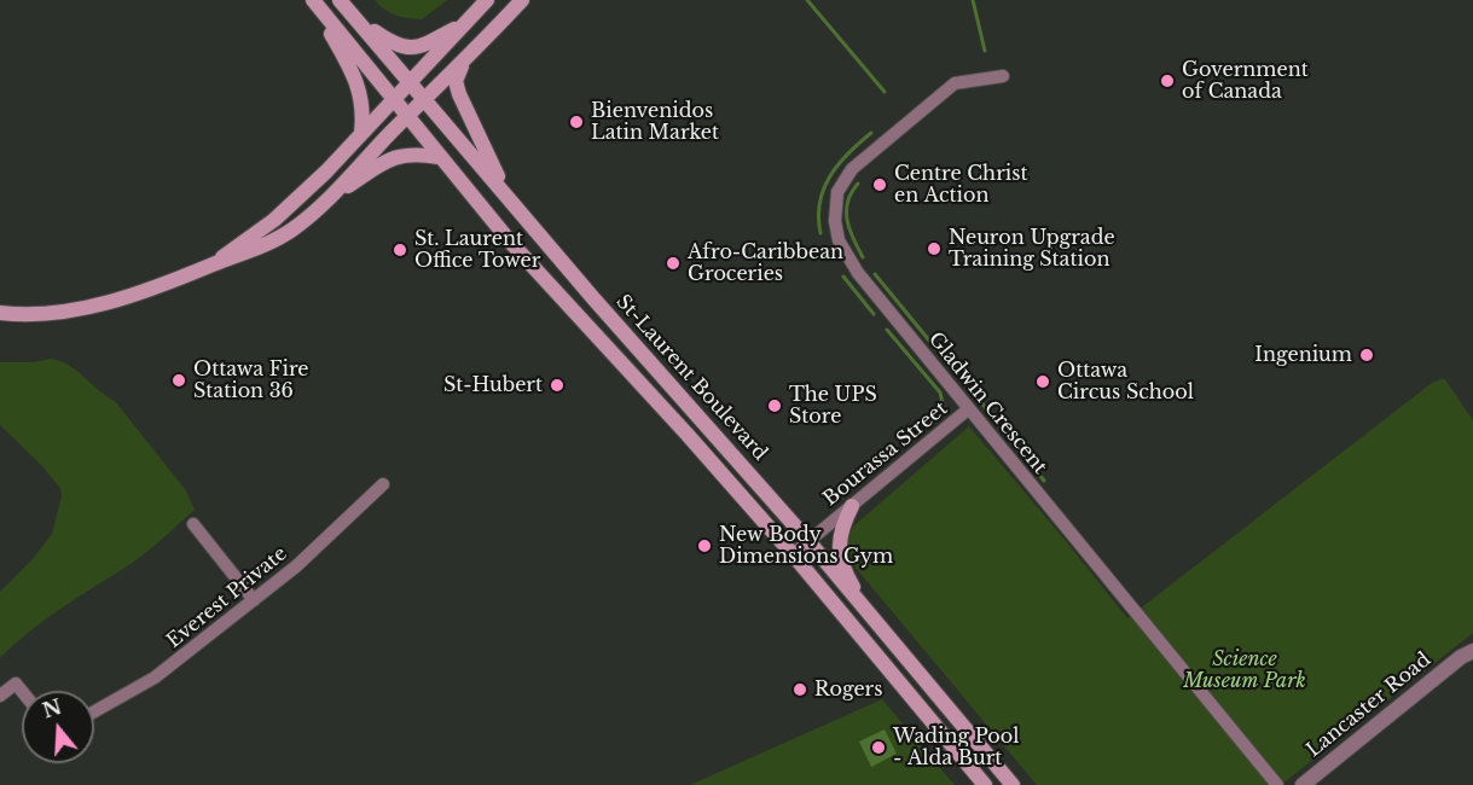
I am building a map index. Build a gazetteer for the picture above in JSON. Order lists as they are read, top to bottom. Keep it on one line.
{"streets":{"main road":["St-Laurent Boulevard"],"street":["Gladwin Crescent","Bourassa Street","Everest Private","Lancaster Road"]},"crossings":[["St-Laurent Boulevard","Bourassa Street"],["Gladwin Crescent","Bourassa Street"]],"parks":["Science Museum Park"],"places":["Government of Canada","Bienvenidos Latin Market","Centre Christ en Action","Neuron Upgrade Training Station","St. Laurent Office Tower","Afro-Caribbean Groceries","Ingenium","Ottawa Fire Station 36","Ottawa Circus School","St-Hubert","The UPS Store","New Body Dimensions Gym","Rogers","Wading Pool - Alda Burt"],"north":"top"}
